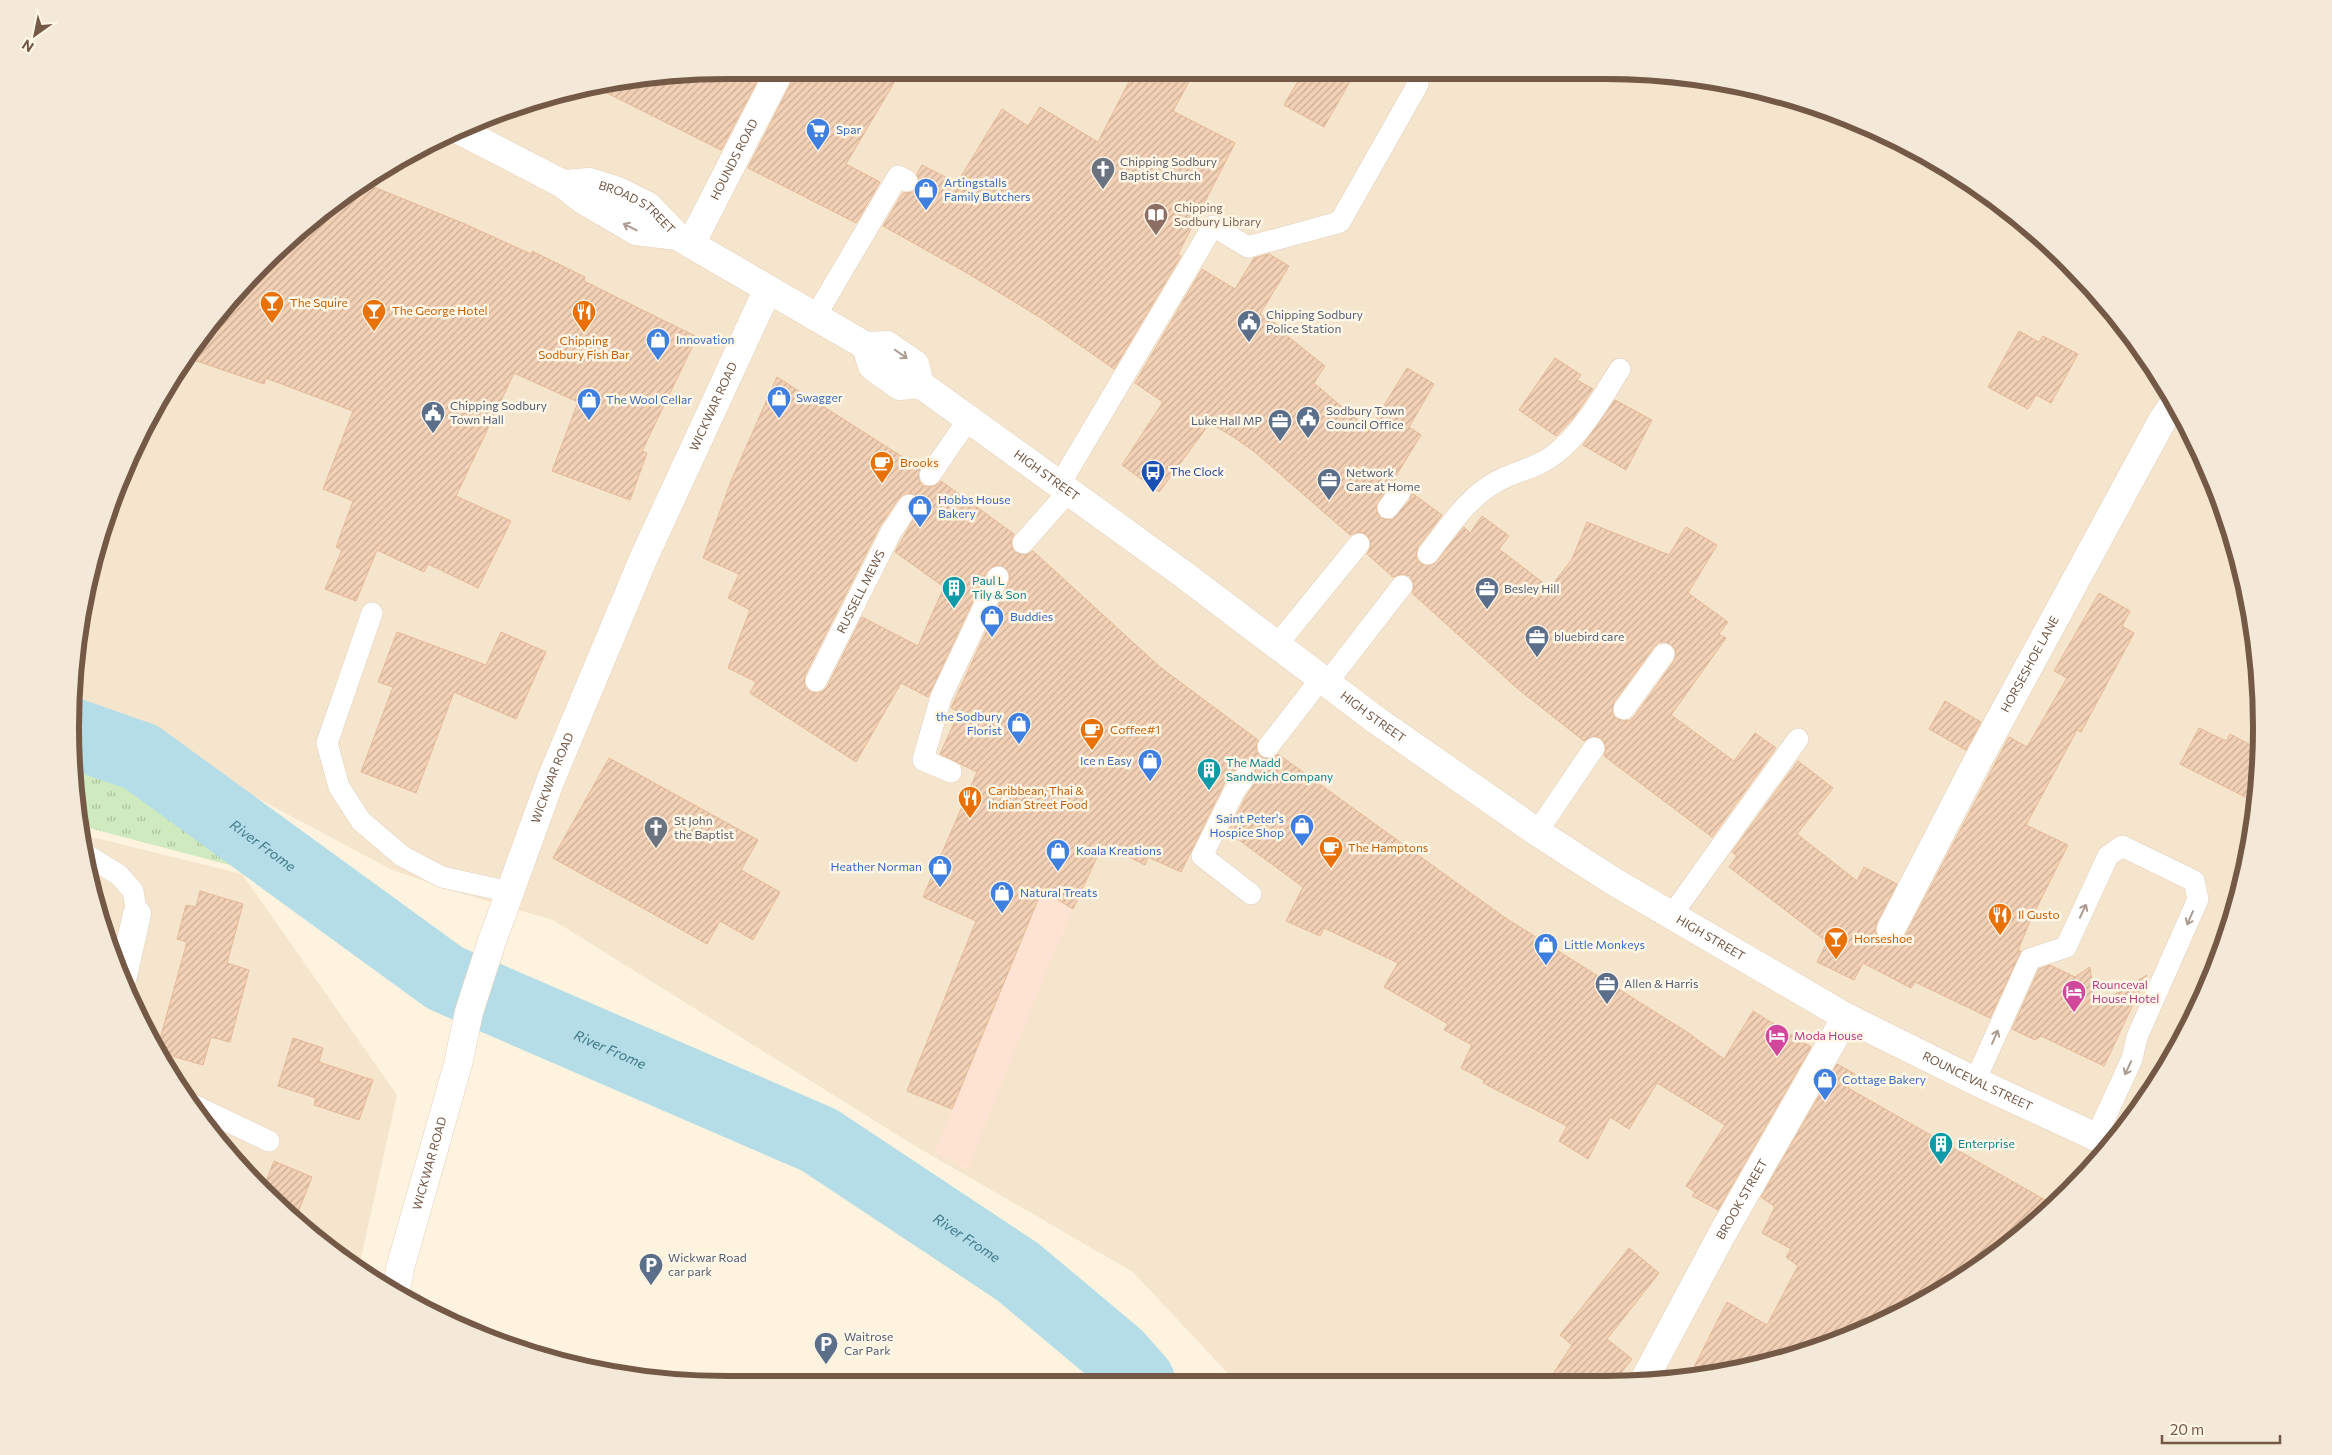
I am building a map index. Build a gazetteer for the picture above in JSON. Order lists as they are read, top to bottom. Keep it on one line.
{"streets":{"main road":["HOUNDS ROAD","BROAD STREET","WICKWAR ROAD","HIGH STREET","HORSESHOE LANE","ROUNCEVAL STREET","BROOK STREET"],"lane":["RUSSELL MEWS"]},"crossings":[["HOUNDS ROAD","BROAD STREET"],["BROAD STREET","WICKWAR ROAD"],["BROAD STREET","HIGH STREET"],["WICKWAR ROAD","HIGH STREET"],["HIGH STREET","ROUNCEVAL STREET"],["HIGH STREET","BROOK STREET"],["ROUNCEVAL STREET","BROOK STREET"]],"water":["River Frome"],"places":{"supermarket":["Spar"],"church":["Chipping Sodbury Baptist Church","St John the Baptist"],"shop":["Artingstalls Family Butchers","Innovation","Swagger","The Wool Cellar","Hobbs House Bakery","Buddies","the Sodbury Florist","Ice n Easy","Saint Peter's Hospice Shop","Koala Kreations","Heather Norman","Natural Treats","Little Monkeys","Cottage Bakery"],"library":["Chipping Sodbury Library"],"bar":["The Squire","The George Hotel","Horseshoe"],"restaurant":["Chipping Sodbury Fish Bar","Caribbean, Thai & Indian Street Food","Il Gusto"],"public building":["Chipping Sodbury Police Station","Chipping Sodbury Town Hall","Sodbury Town Council Office"],"office":["Luke Hall MP","Network Care at Home","Besley Hill","bluebird care","Allen & Harris"],"cafe":["Brooks","Coffee#1","The Hamptons"],"bus stop":["The Clock"],"building":["Paul L Tily & Son","The Madd Sandwich Company","Enterprise"],"hotel":["Rounceval House Hotel","Moda House"],"parking":["Wickwar Road car park","Waitrose Car Park"]},"scale_bar":"20 m","north":"bottom left"}
